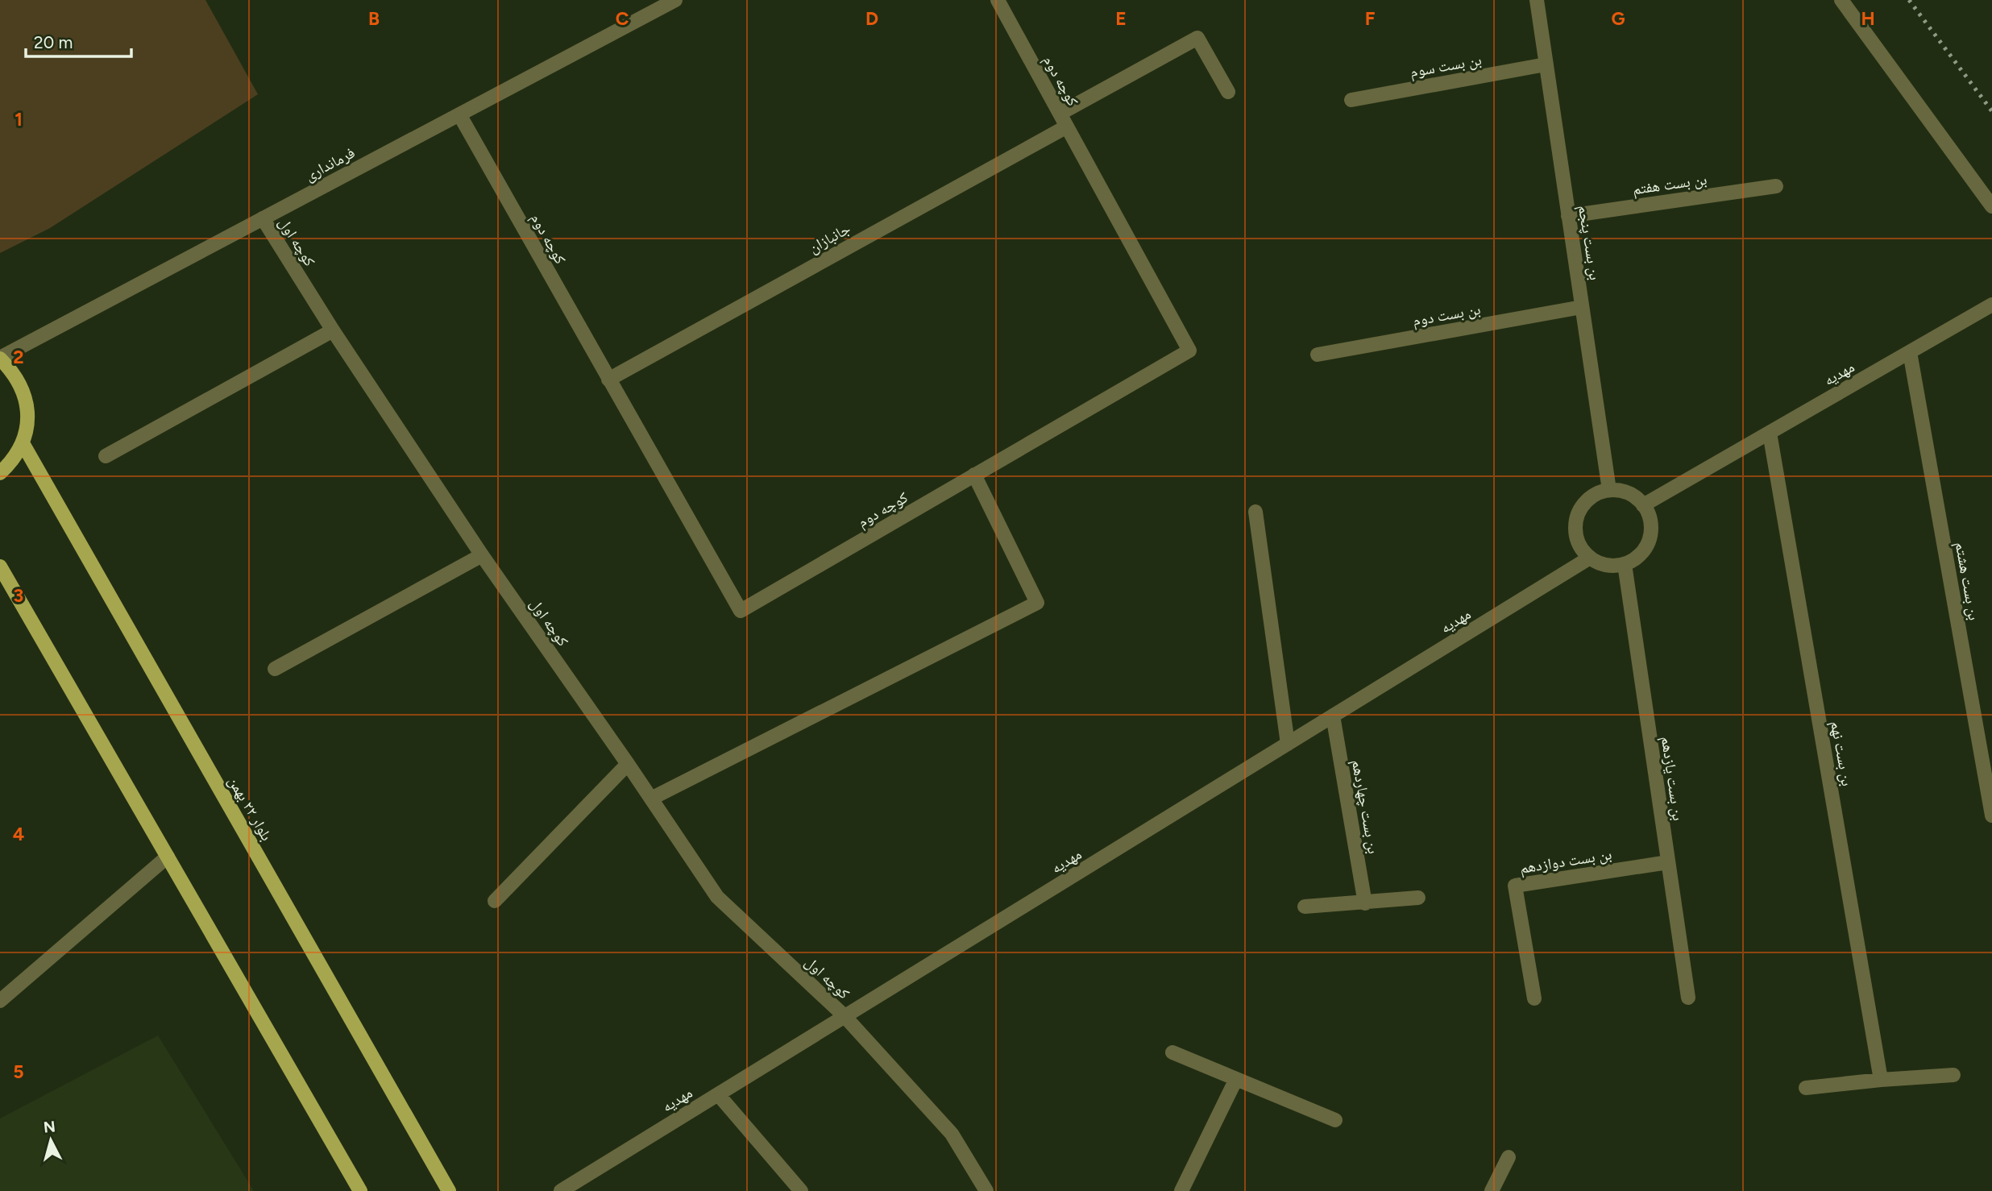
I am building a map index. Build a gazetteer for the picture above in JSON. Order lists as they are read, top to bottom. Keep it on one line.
{"streets":{"main road":["بلوار ۲۲ بهمن"],"street":["بن بست سوم","کوچه دوم","فرمانداری","بن بست هفتم","جانبازان","کوچه اول","بن بست پنجم","بن بست دوم","مهدیه","بن بست هشتم","بن بست نهم","بن بست یازدهم","بن بست چهاردهم","بن بست دوازدهم"]},"crossings":[["بن بست سوم","بن بست پنجم"],["کوچه دوم","فرمانداری"],["کوچه دوم","جانبازان"],["فرمانداری","کوچه اول"],["بن بست هفتم","بن بست پنجم"],["کوچه اول","مهدیه"],["بن بست پنجم","بن بست دوم"],["بن بست پنجم","مهدیه"],["بن بست پنجم","بن بست یازدهم"],["مهدیه","بن بست هشتم"],["مهدیه","بن بست نهم"],["مهدیه","بن بست یازدهم"],["مهدیه","بن بست چهاردهم"],["بن بست یازدهم","بن بست دوازدهم"]],"scale_bar":"20 m","north":"top","grid":{"columns":["B","C","D","E","F","G","H"],"rows":["1","2","3","4","5"]}}
